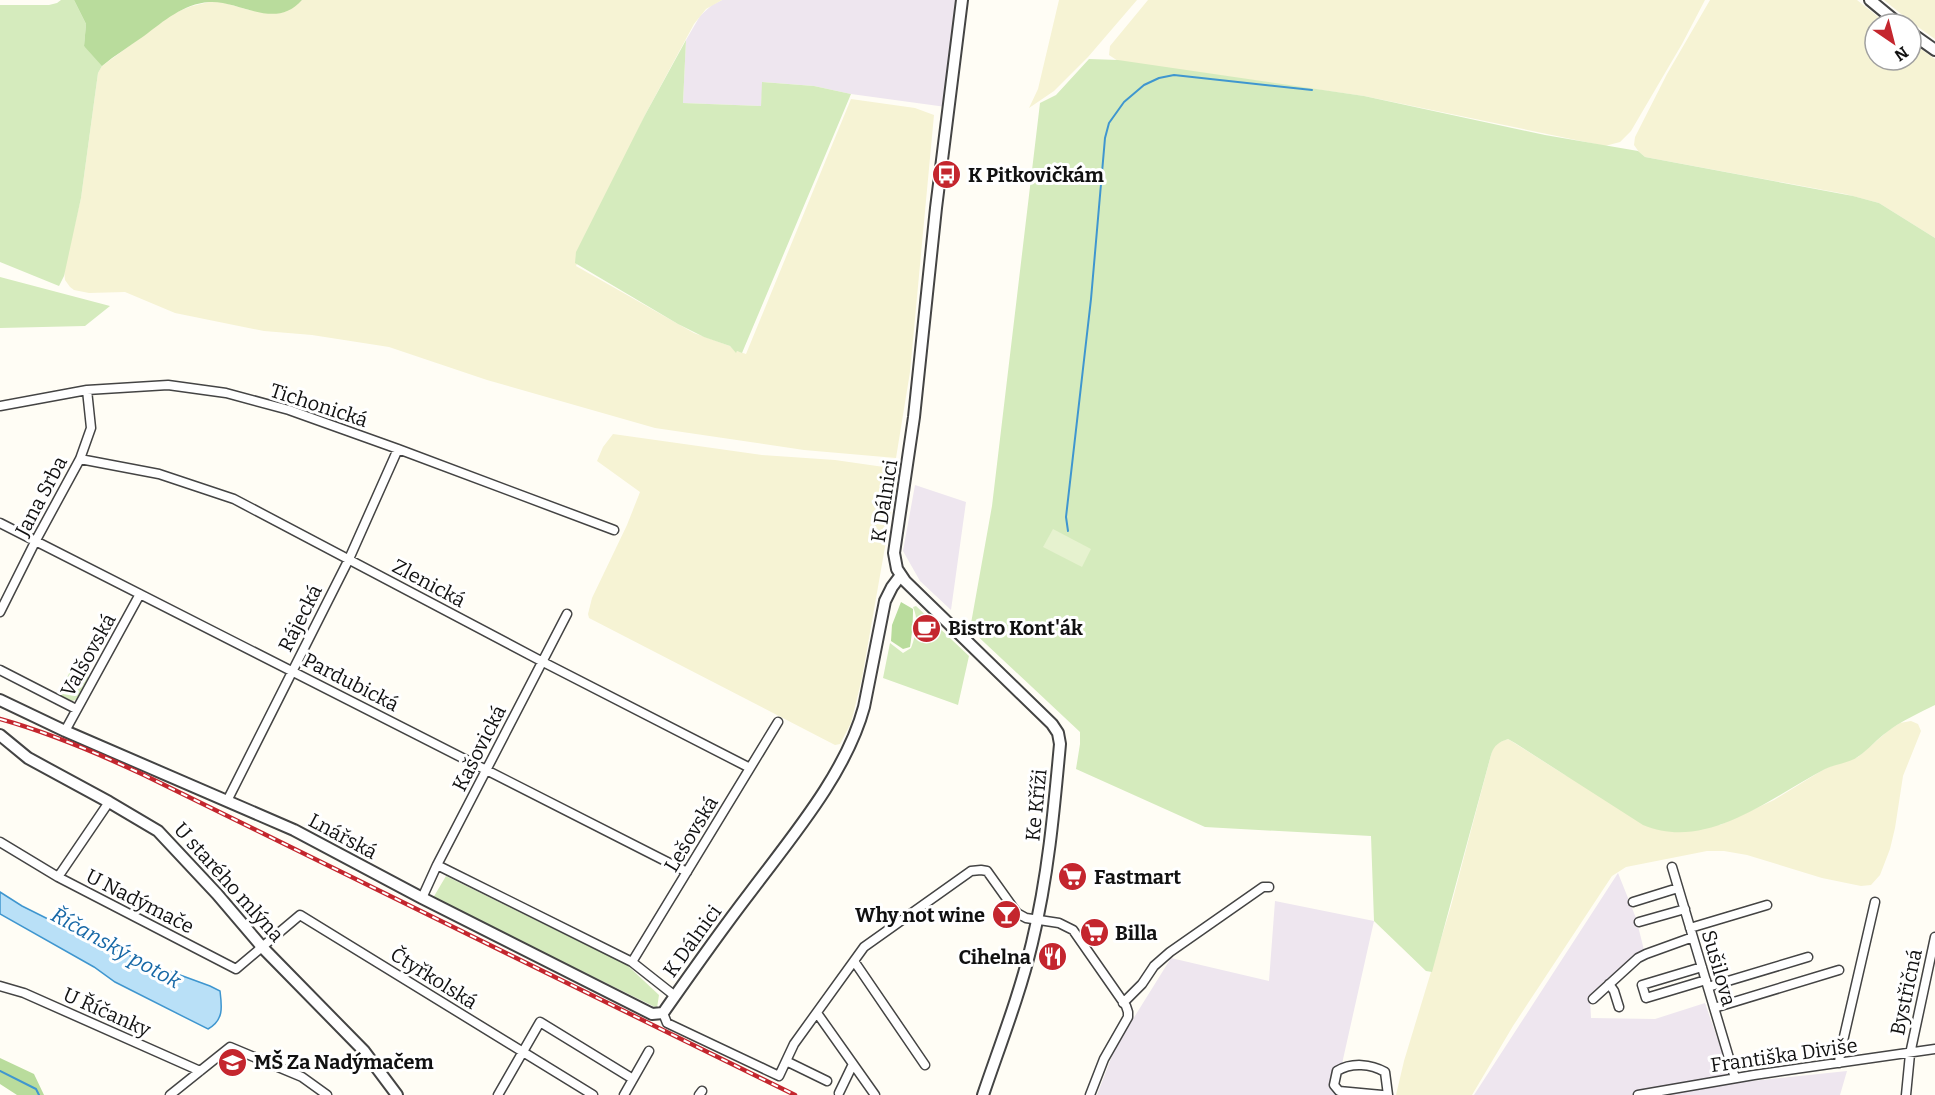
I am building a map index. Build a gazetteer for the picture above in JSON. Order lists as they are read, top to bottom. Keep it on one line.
{"streets":{"street":["Tichonická","Jana Srba","K Dálnici","Zlenická","Rájecká","Valšovská","Pardubická","Kašovická","Ke Kříži","Lešovská","Lnářská","U starého mlýna","U Nadýmače","Sušilova","Čtyřkolská","Bystřičná","U Říčanky","Františka Diviše"]},"crossings":[["Tichonická","Jana Srba"],["Tichonická","Rájecká"],["Jana Srba","Zlenická"],["Jana Srba","Pardubická"],["K Dálnici","Ke Kříži"],["K Dálnici","Lnářská"],["Zlenická","Rájecká"],["Zlenická","Kašovická"],["Zlenická","Lešovská"],["Rájecká","Pardubická"],["Rájecká","Lnářská"],["Valšovská","Pardubická"],["Valšovská","Lnářská"],["Pardubická","Kašovická"],["Pardubická","Lešovská"],["Kašovická","Lnářská"],["U starého mlýna","U Nadýmače"],["U starého mlýna","Čtyřkolská"],["U Nadýmače","Čtyřkolská"],["Sušilova","Františka Diviše"],["Bystřičná","Františka Diviše"]],"water":["Říčanský potok"],"places":{"bus stop":["K Pitkovičkám"],"cafe":["Bistro Kont'ák"],"supermarket":["Fastmart","Billa"],"bar":["Why not wine"],"restaurant":["Cihelna"],"school or university":["MŠ Za Nadýmačem"]},"north":"bottom right"}
